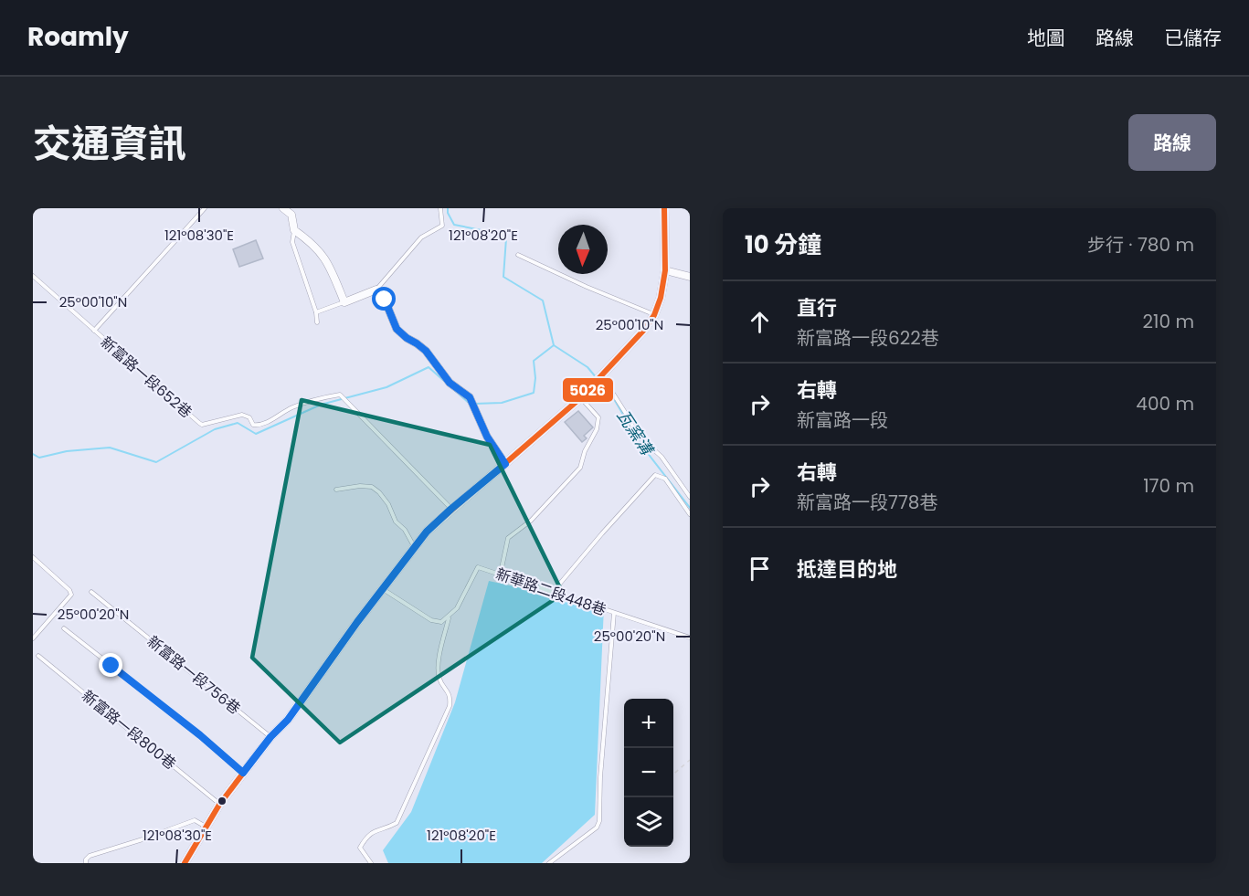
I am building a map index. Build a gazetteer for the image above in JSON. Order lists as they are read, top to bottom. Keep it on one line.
{"streets":{"lane":["新富路一段652巷","新華路二段448巷","新富路一段756巷","新富路一段800巷"]},"water":["瓦窯溝"],"lines":["transit line 5026"],"north":"bottom","page":{"header":"Roamly","nav":["地圖","路線","已儲存"],"title":"交通資訊","buttons":"路線","heading":["10 分鐘","步行 · 780 m"],"list":[["直行","新富路一段622巷","210 m"],["右轉","新富路一段","400 m"],["右轉","新富路一段778巷","170 m"],"抵達目的地"],"map_buttons":["+","−"]},"coordinates":["121°08'30\"E","121°08'20\"E","25°00'10\"N","25°00'20\"N"]}
